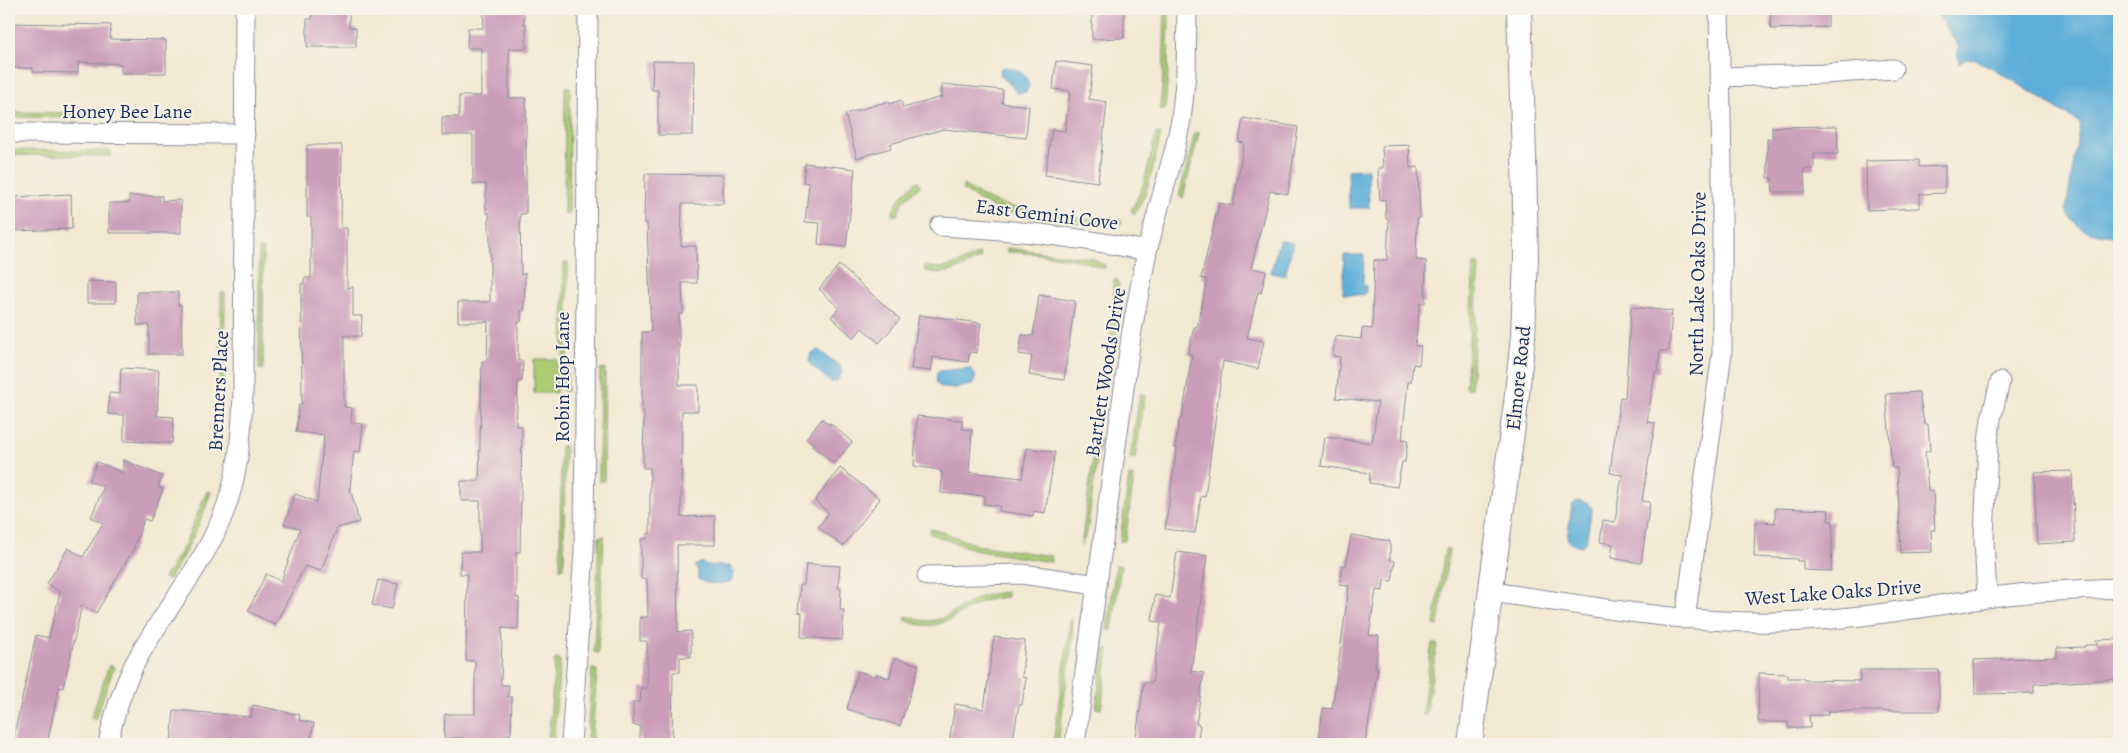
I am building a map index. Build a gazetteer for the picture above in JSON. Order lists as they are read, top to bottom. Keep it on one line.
{"streets":{"street":["Honey Bee Lane","East Gemini Cove","North Lake Oaks Drive","Bartlett Woods Drive","Robin Hop Lane","Elmore Road","Brenners Place","West Lake Oaks Drive"]},"crossings":[["Honey Bee Lane","Brenners Place"],["East Gemini Cove","Bartlett Woods Drive"],["North Lake Oaks Drive","West Lake Oaks Drive"],["Elmore Road","West Lake Oaks Drive"]]}
